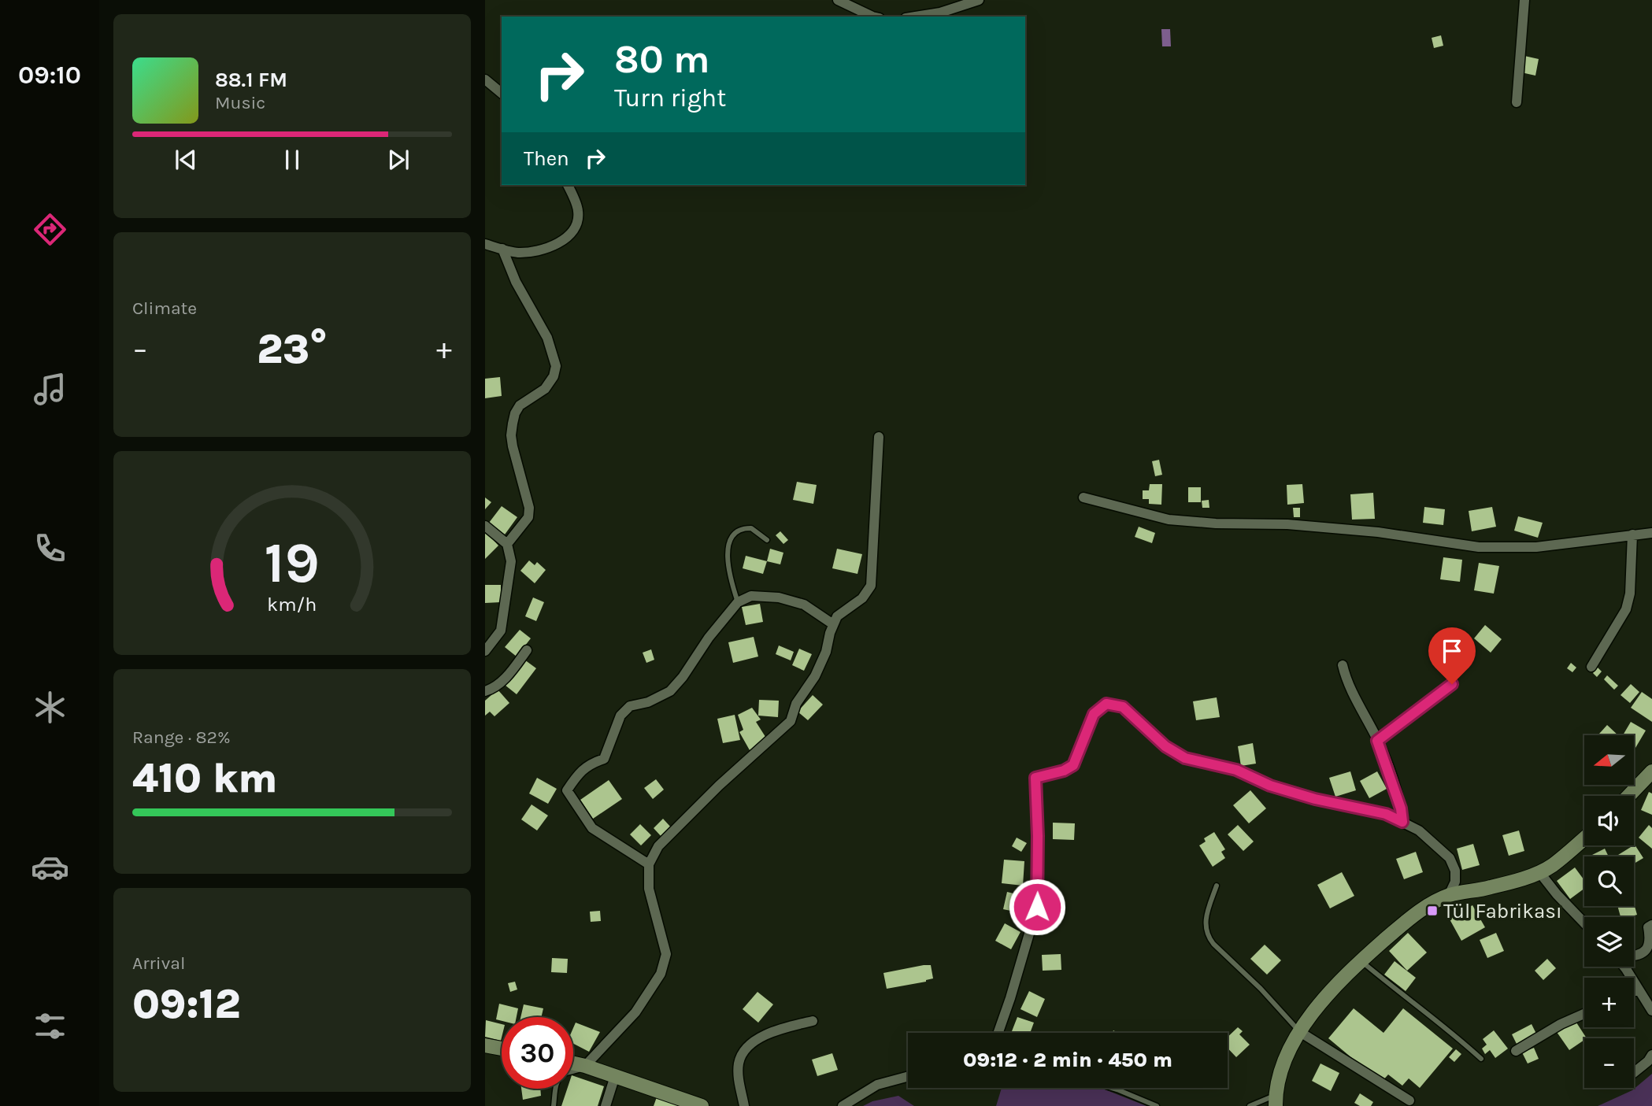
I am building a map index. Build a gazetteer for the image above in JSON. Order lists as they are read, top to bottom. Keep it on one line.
{"places":{"transit":["Tül Fabrikası"]},"north":"left","page":{"tabs":"09:10","turn":["80 m","Turn right"],"song":["88.1 FM","Music"],"then":"Then","tile":["Climate",["Range · 82%","410 km"],["Arrival","09:12"]],"heat":["−","23°","+"],"map_buttons":["+","−"],"limit":"30","trip":"09:12 · 2 min · 450 m","gauge":["19","km/h"]}}
